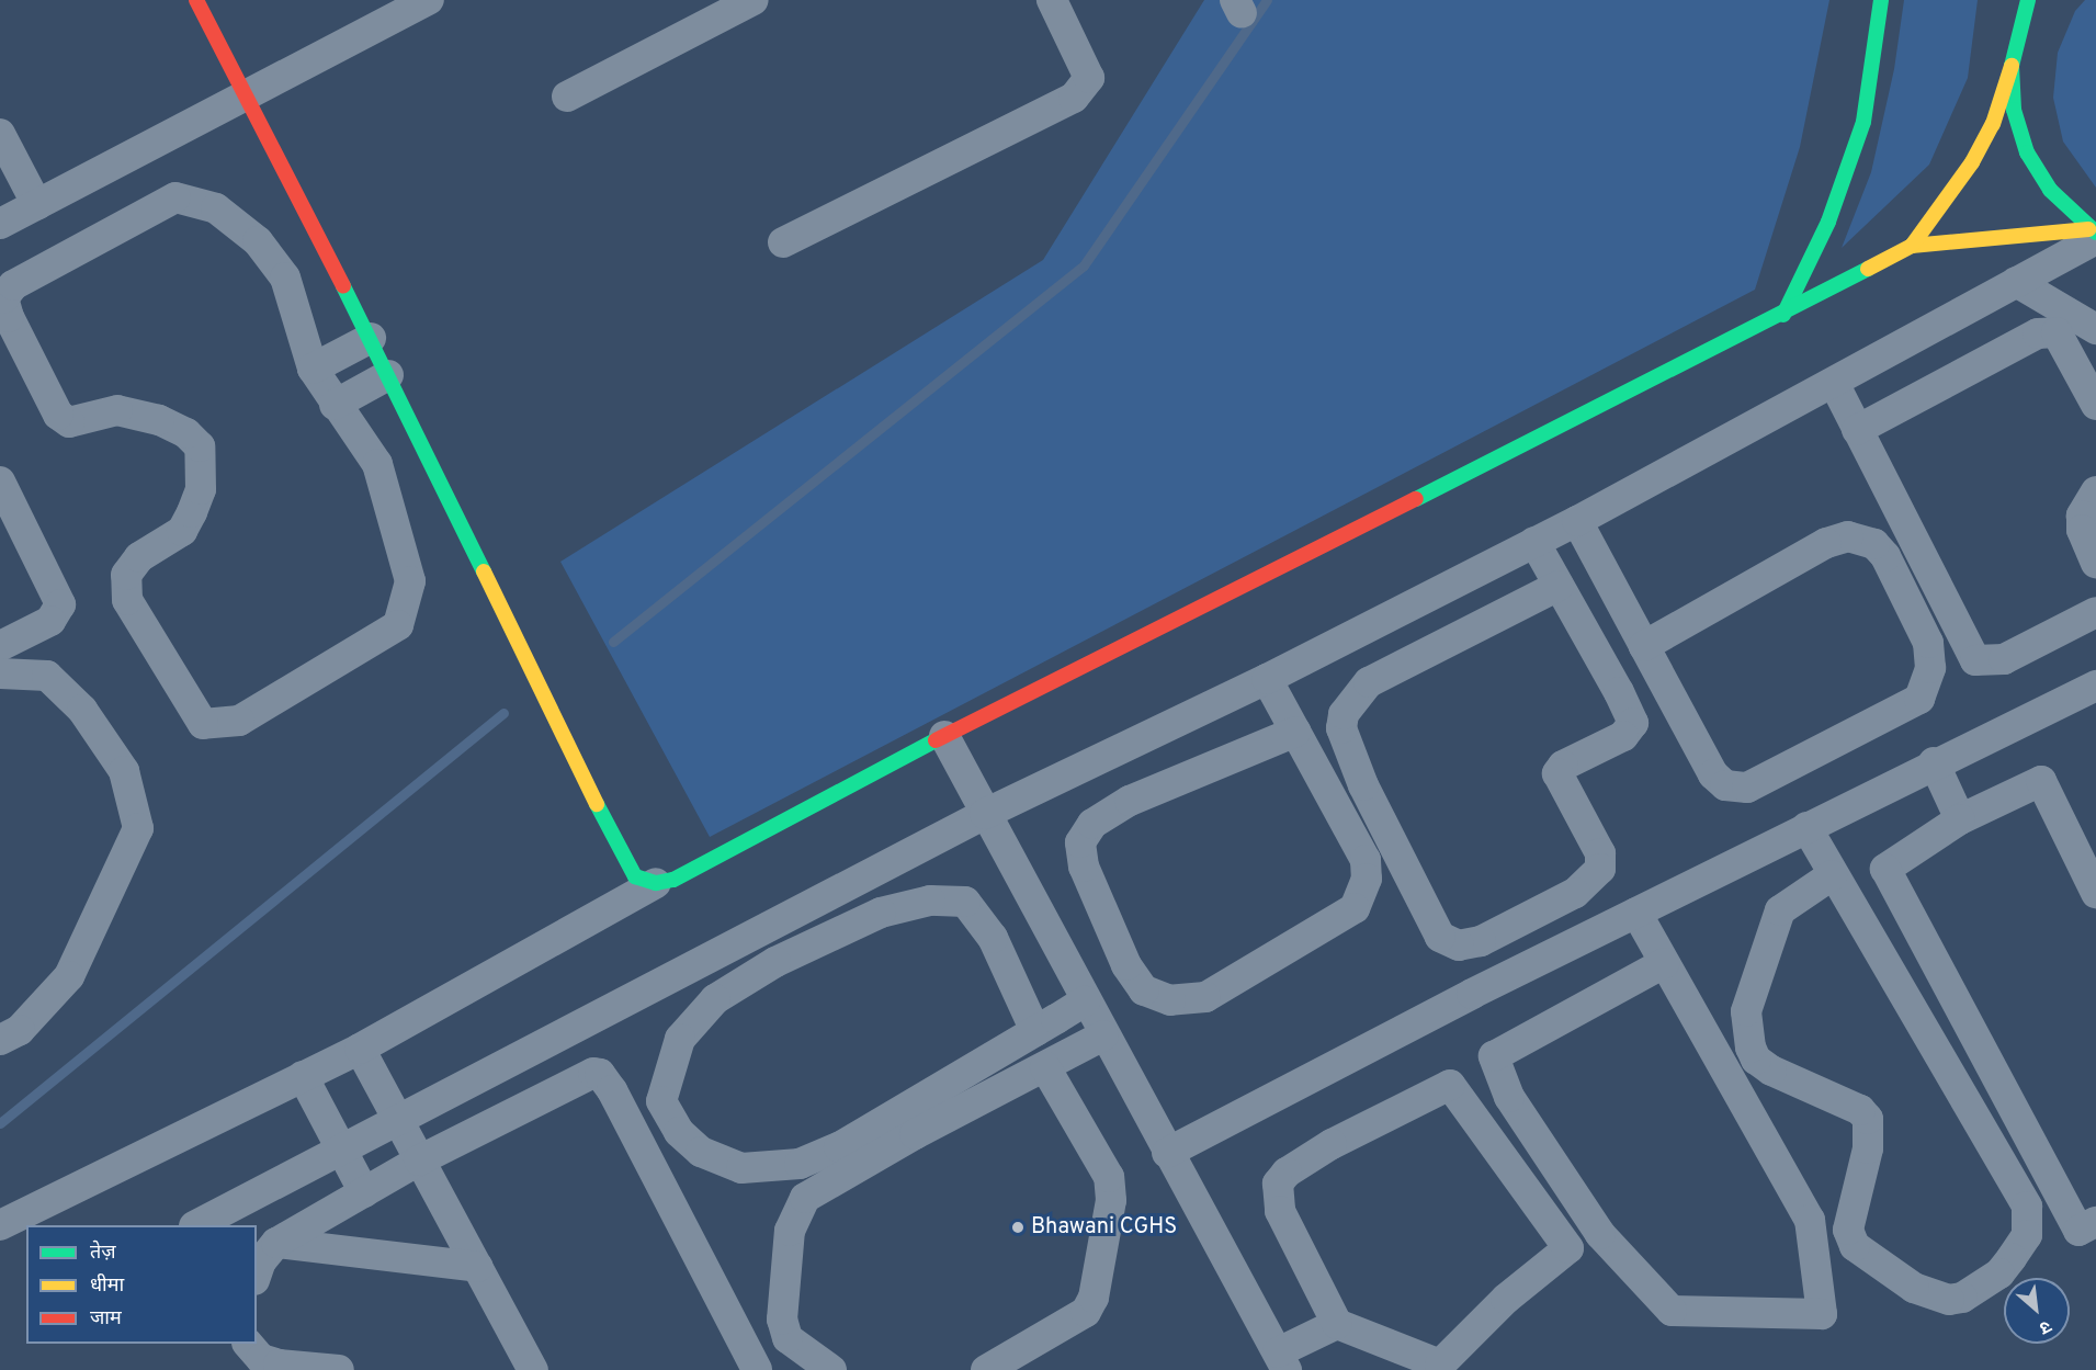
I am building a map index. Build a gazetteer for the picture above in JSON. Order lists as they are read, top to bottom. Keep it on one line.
{"places":["Bhawani CGHS"],"legend":["तेज़","धीमा","जाम"],"north":"bottom right"}
